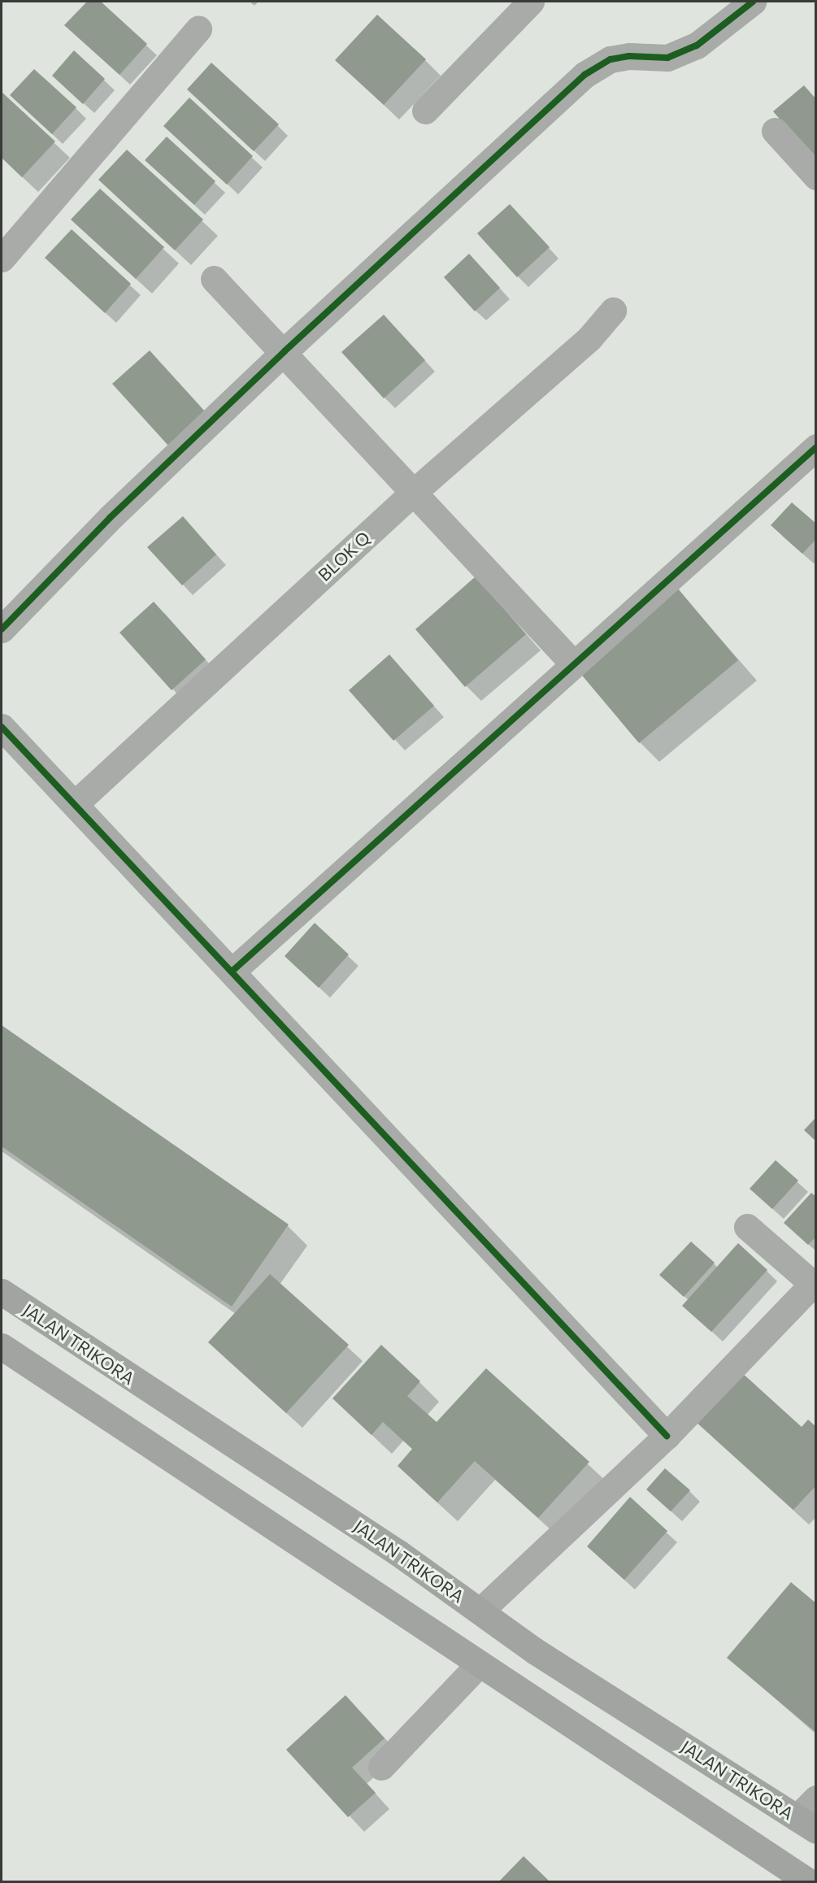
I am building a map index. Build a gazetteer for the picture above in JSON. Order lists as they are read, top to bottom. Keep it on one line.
{"streets":{"main road":["JALAN TRIKORA"],"street":["BLOK Q"]}}
